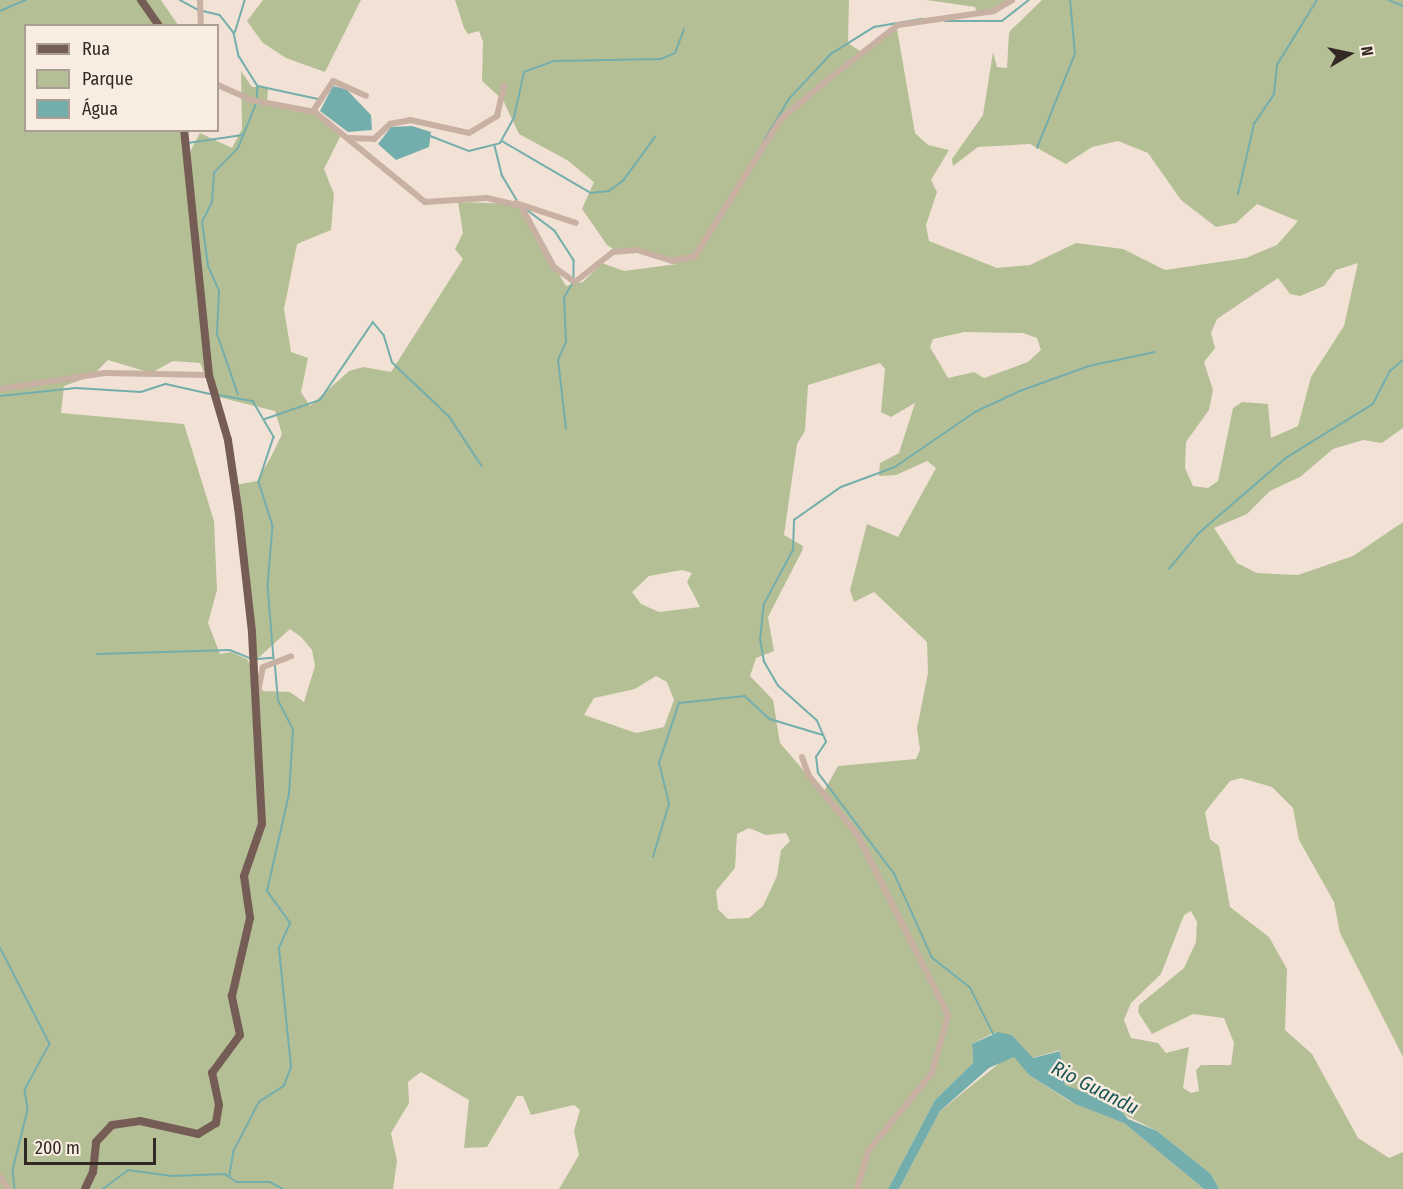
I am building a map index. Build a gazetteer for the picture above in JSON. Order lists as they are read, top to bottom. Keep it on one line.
{"water":["Rio Guandu"],"legend":["Rua","Parque","Água"],"scale_bar":"200 m","north":"right"}
